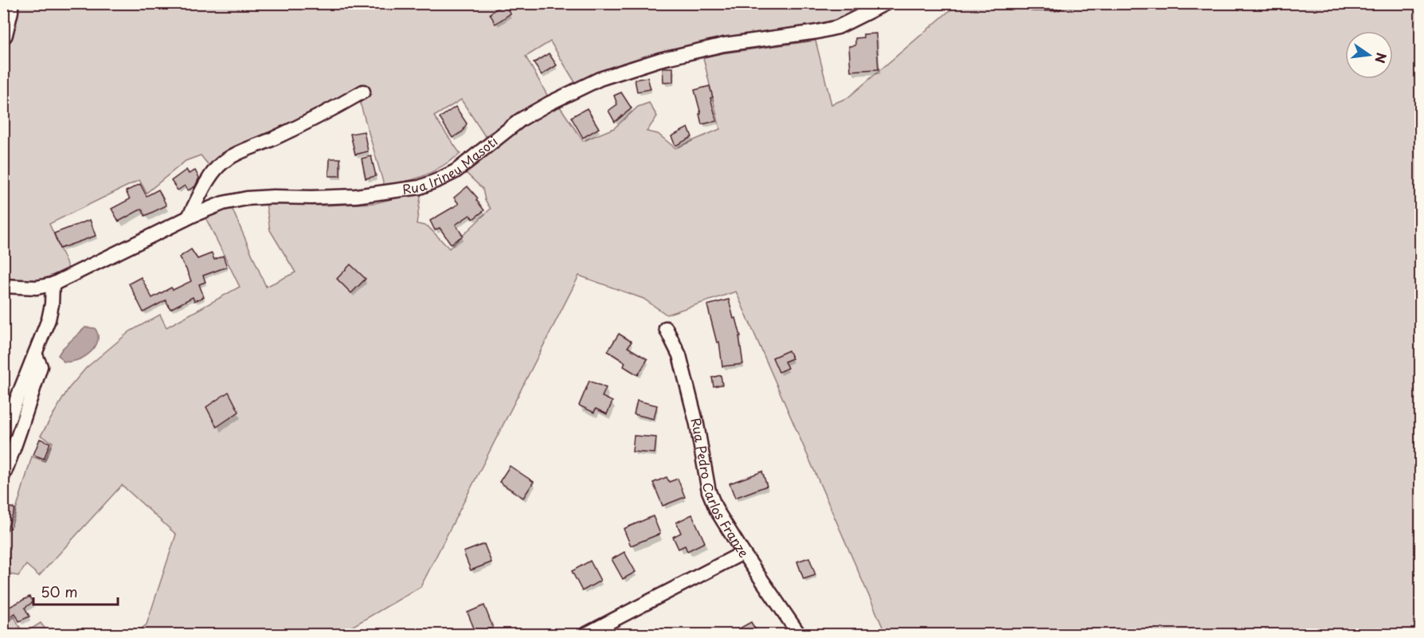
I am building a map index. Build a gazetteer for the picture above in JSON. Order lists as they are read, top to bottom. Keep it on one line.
{"streets":{"street":["Rua Irineu Masoti","Rua Pedro Carlos Franze"]},"scale_bar":"50 m","north":"right"}
